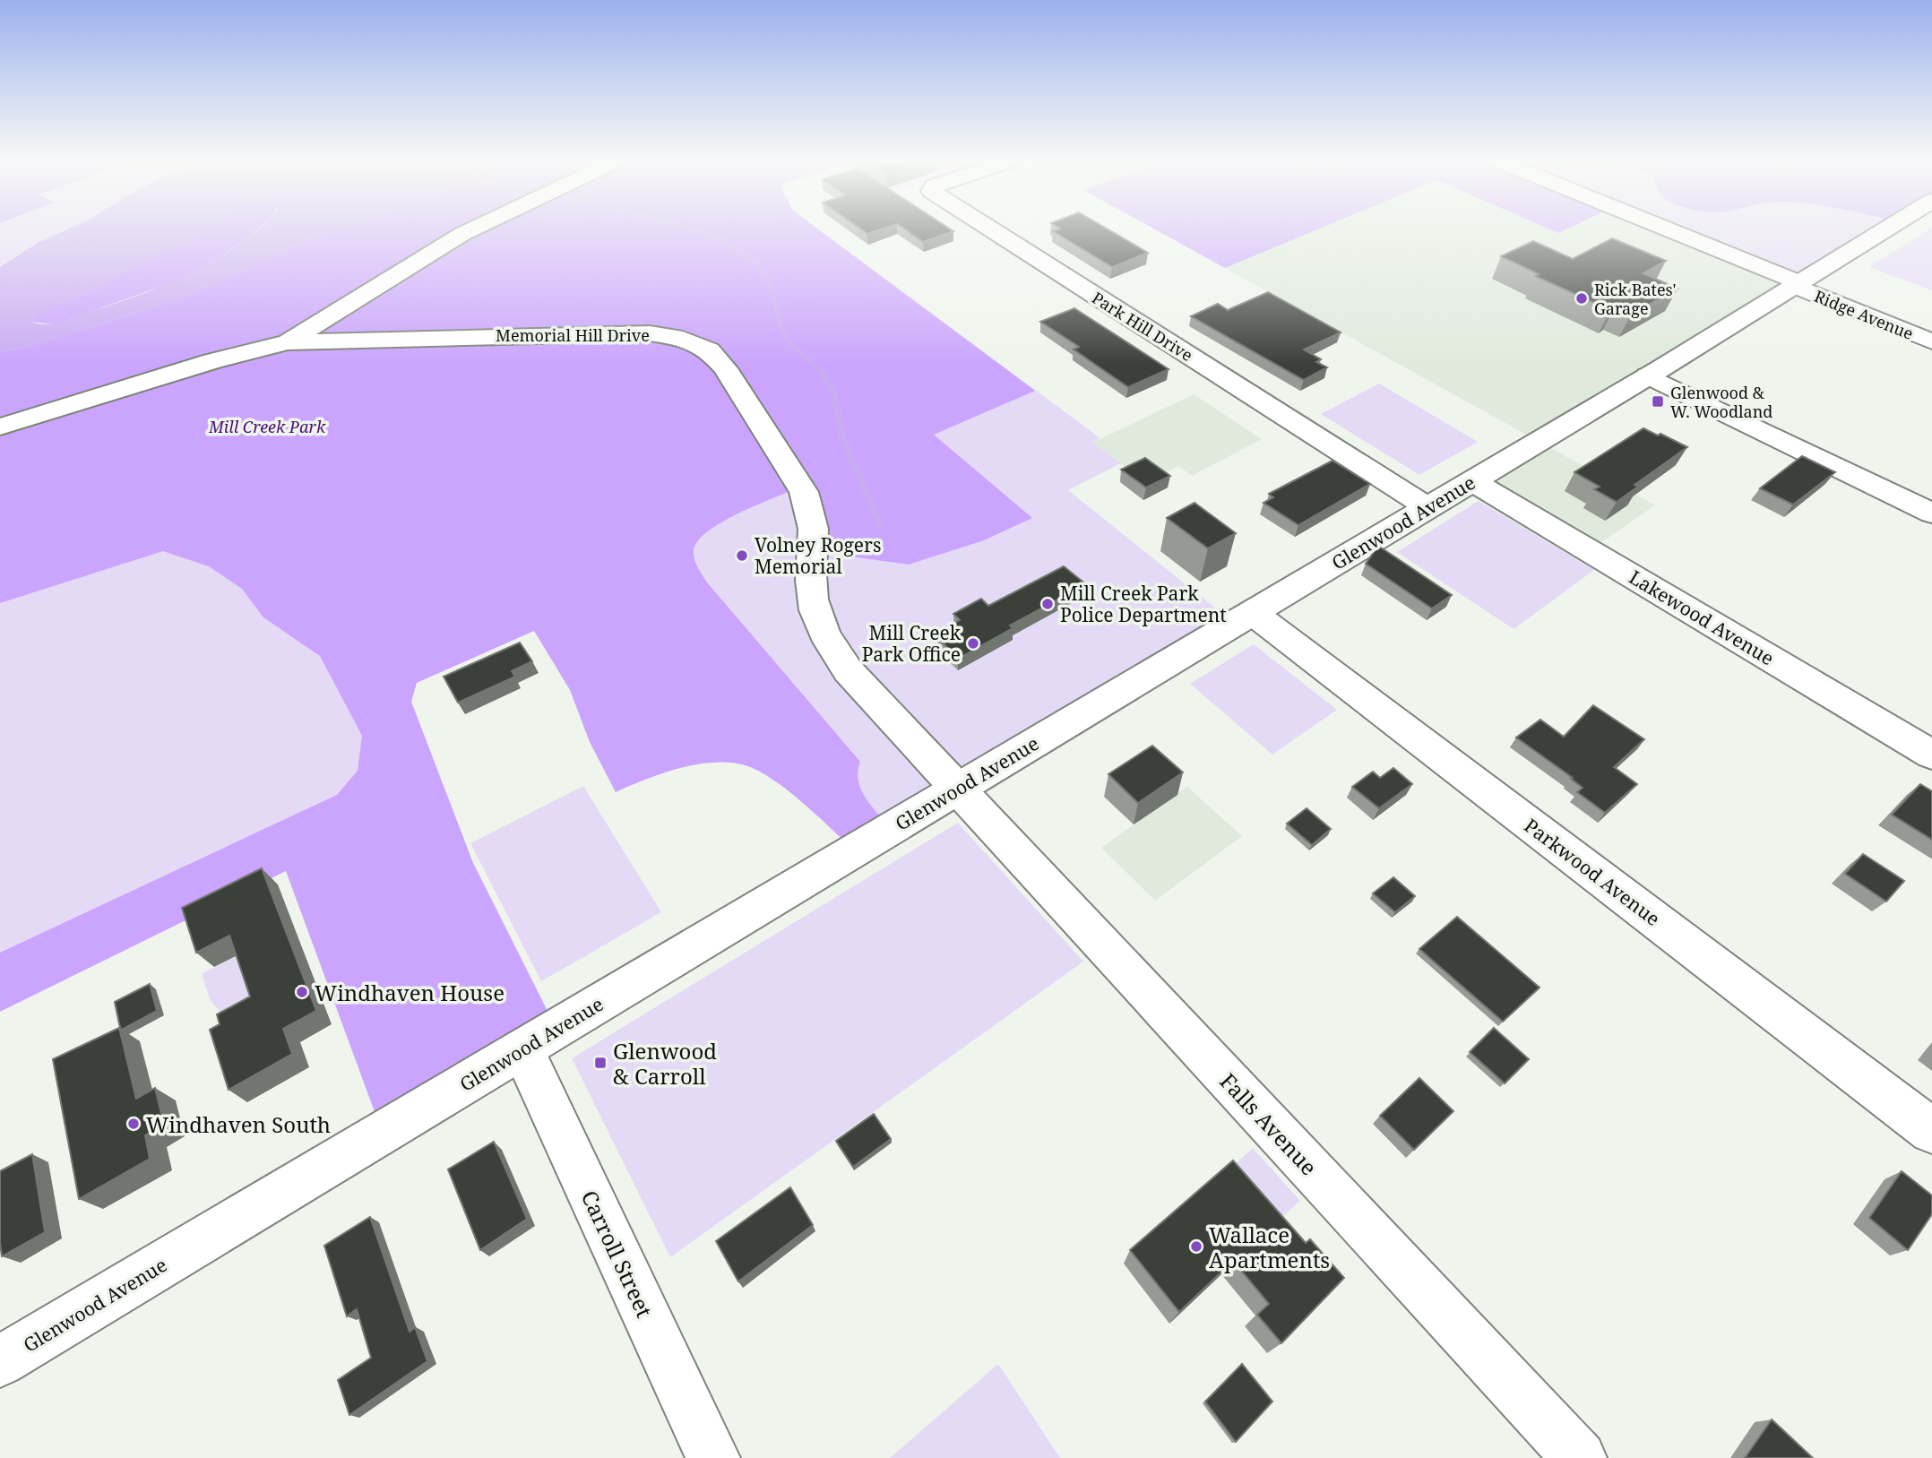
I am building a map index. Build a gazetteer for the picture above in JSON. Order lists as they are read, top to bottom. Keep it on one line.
{"streets":{"street":["Ridge Avenue","Park Hill Drive","Memorial Hill Drive","Glenwood Avenue","Lakewood Avenue","Parkwood Avenue","Falls Avenue","Carroll Street"]},"crossings":[["Ridge Avenue","Glenwood Avenue"],["Park Hill Drive","Glenwood Avenue"],["Memorial Hill Drive","Glenwood Avenue"],["Memorial Hill Drive","Falls Avenue"],["Glenwood Avenue","Lakewood Avenue"],["Glenwood Avenue","Parkwood Avenue"],["Glenwood Avenue","Falls Avenue"],["Glenwood Avenue","Carroll Street"]],"parks":["Mill Creek Park"],"places":{"other":["Rick Bates' Garage","Volney Rogers Memorial","Mill Creek Park Police Department","Mill Creek Park Office","Windhaven House","Windhaven South","Wallace Apartments"],"transit":["Glenwood & W. Woodland","Glenwood & Carroll"]}}
